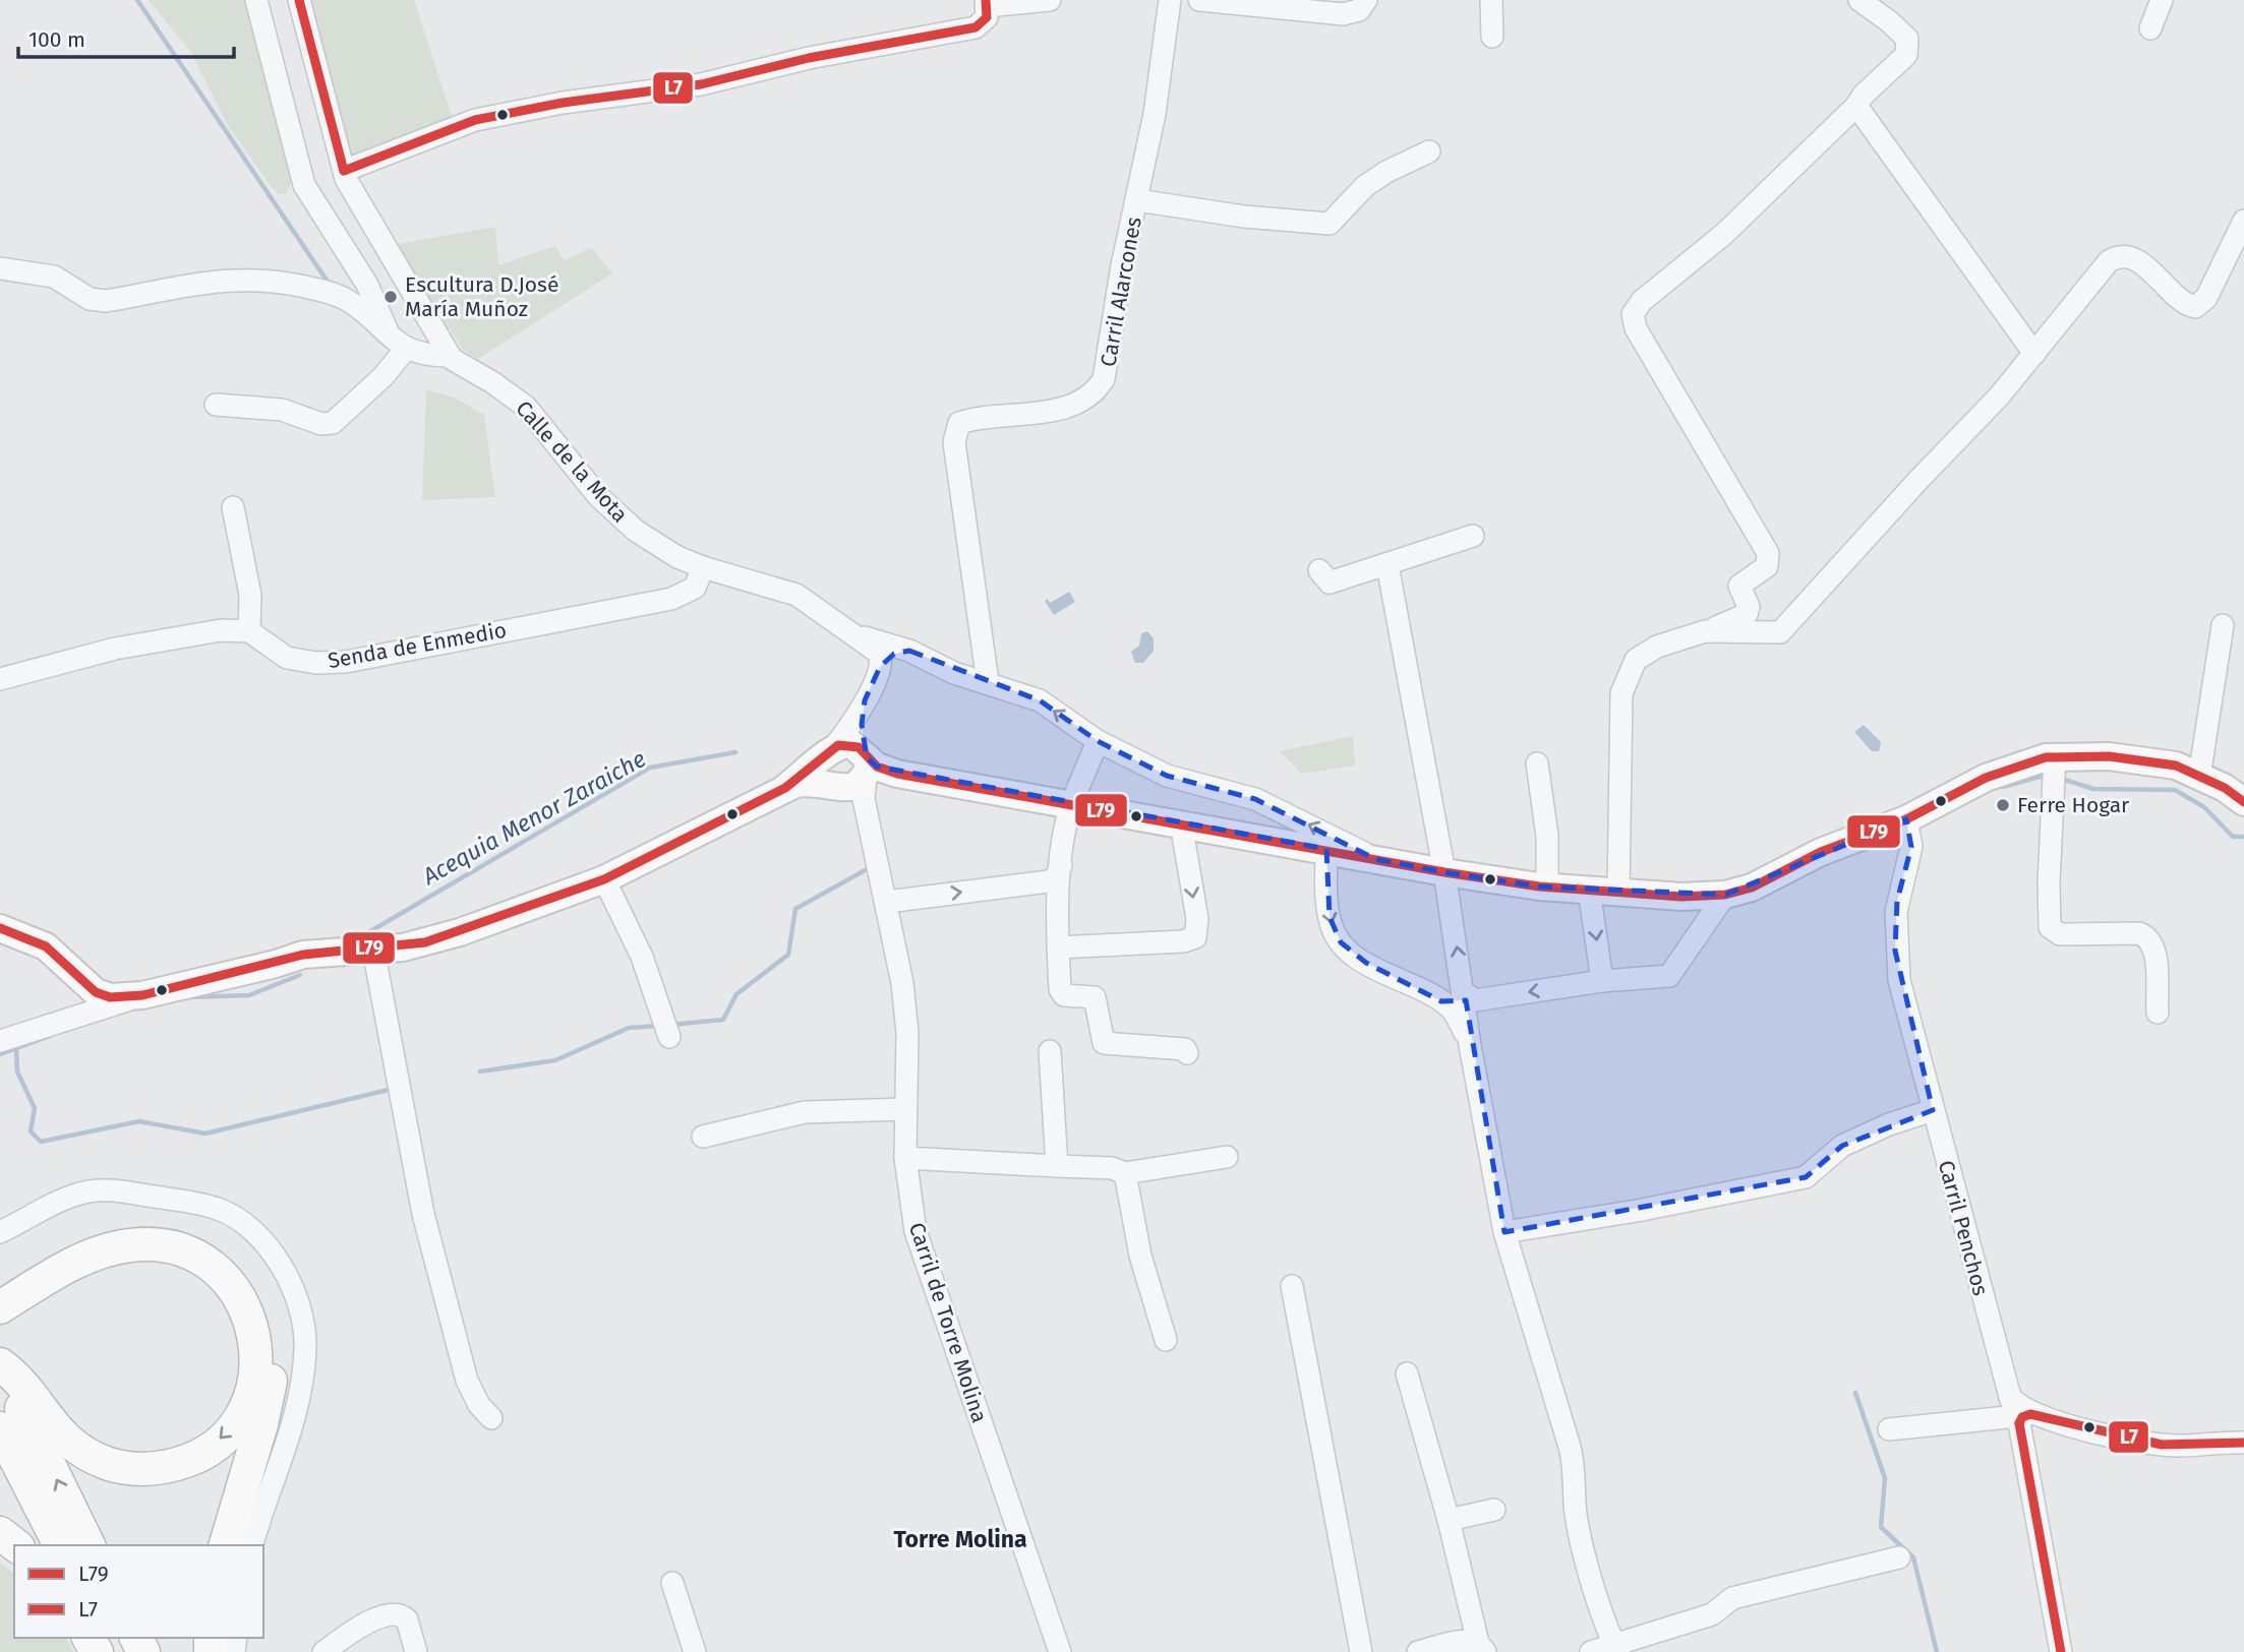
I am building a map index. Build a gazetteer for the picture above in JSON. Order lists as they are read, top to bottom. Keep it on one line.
{"streets":{"street":["Carril Alarcones","Calle de la Mota","Senda de Enmedio","Carril Penchos","Carril de Torre Molina"]},"crossings":[["Calle de la Mota","Senda de Enmedio"]],"districts":["Torre Molina"],"water":["Acequia Menor Zaraiche"],"places":["Escultura D.José María Muñoz","Ferre Hogar"],"lines":["transit line L7","transit line L79"],"legend":["L79","L7"],"scale_bar":"100 m"}
